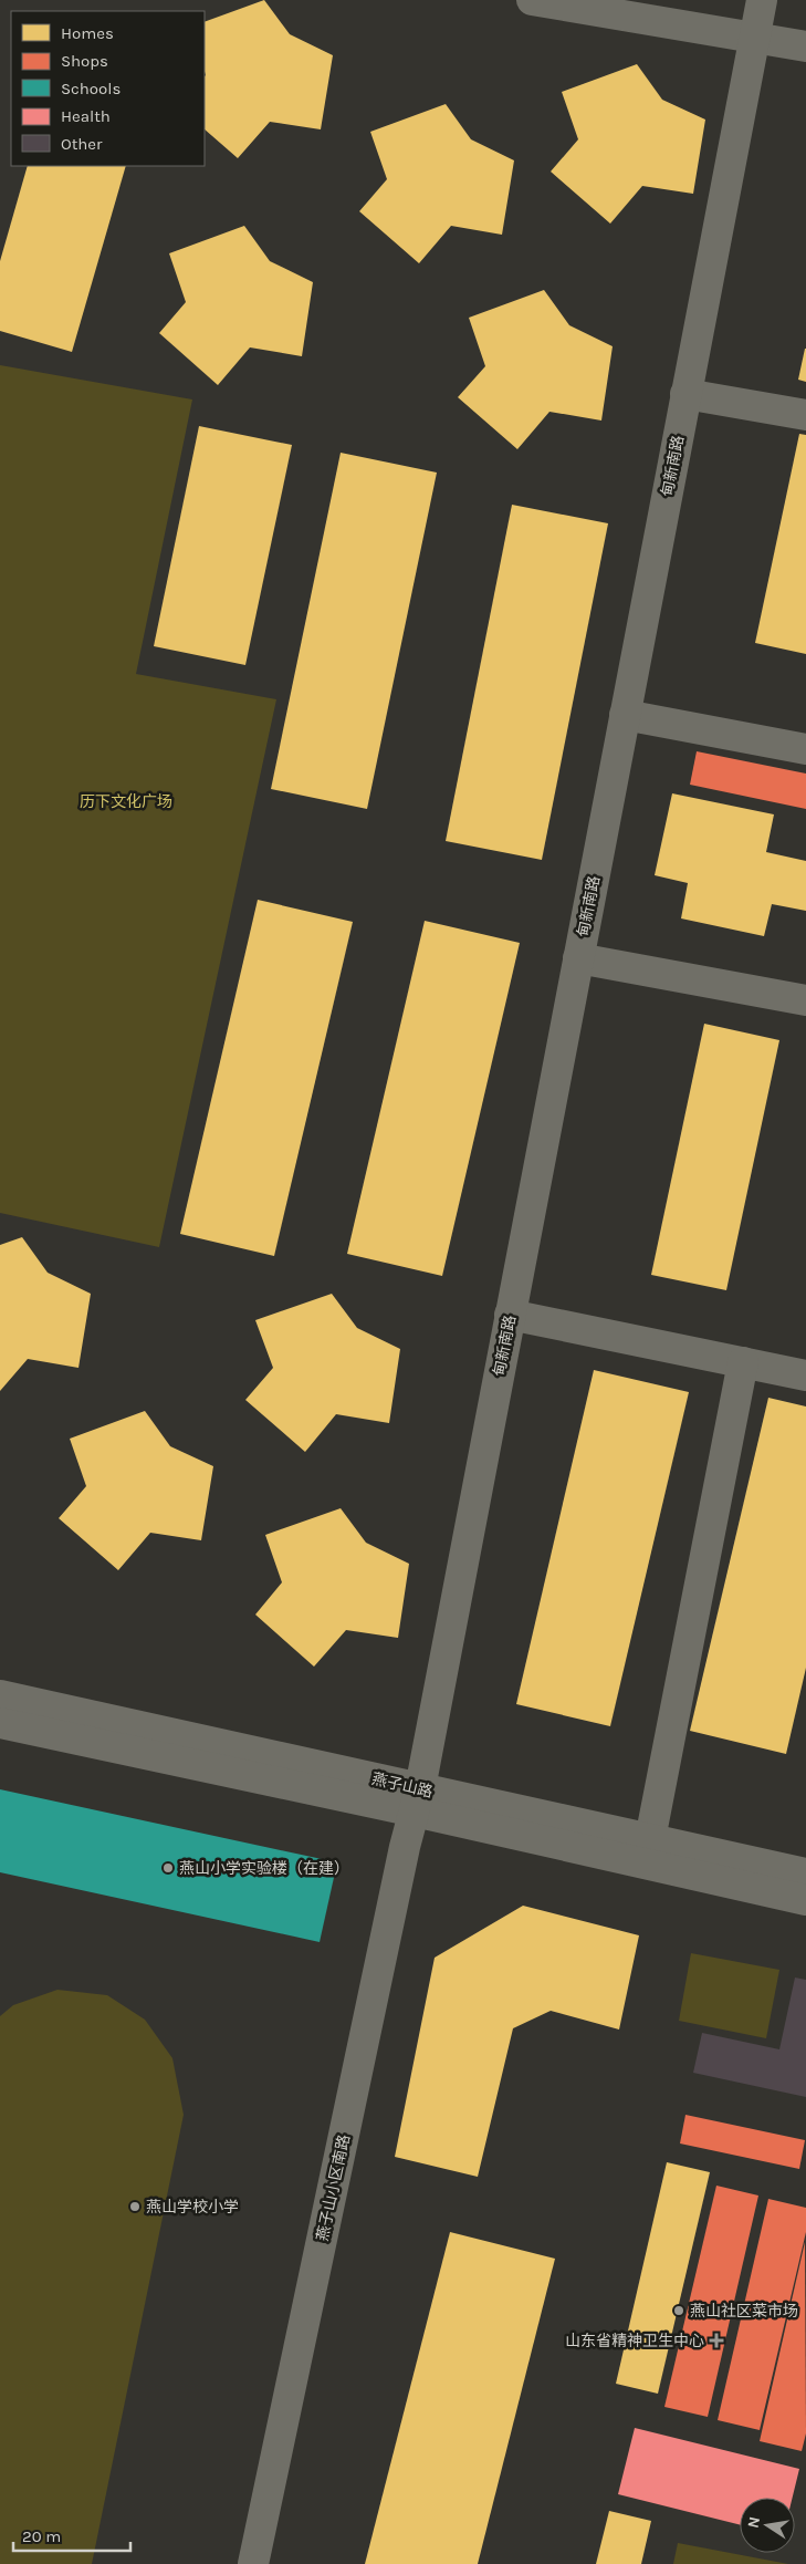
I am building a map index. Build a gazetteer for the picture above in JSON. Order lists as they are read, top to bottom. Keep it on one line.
{"streets":{"street":["甸新南路","燕子山路","燕子山小区南路"]},"crossings":[["甸新南路","燕子山路"],["甸新南路","燕子山小区南路"],["燕子山路","燕子山小区南路"]],"parks":["历下文化广场"],"places":{"other":["燕山小学实验楼（在建）","燕山学校小学","燕山社区菜市场"],"health":["山东省精神卫生中心"]},"legend":["Homes","Shops","Schools","Health","Other"],"scale_bar":"20 m","north":"left"}
